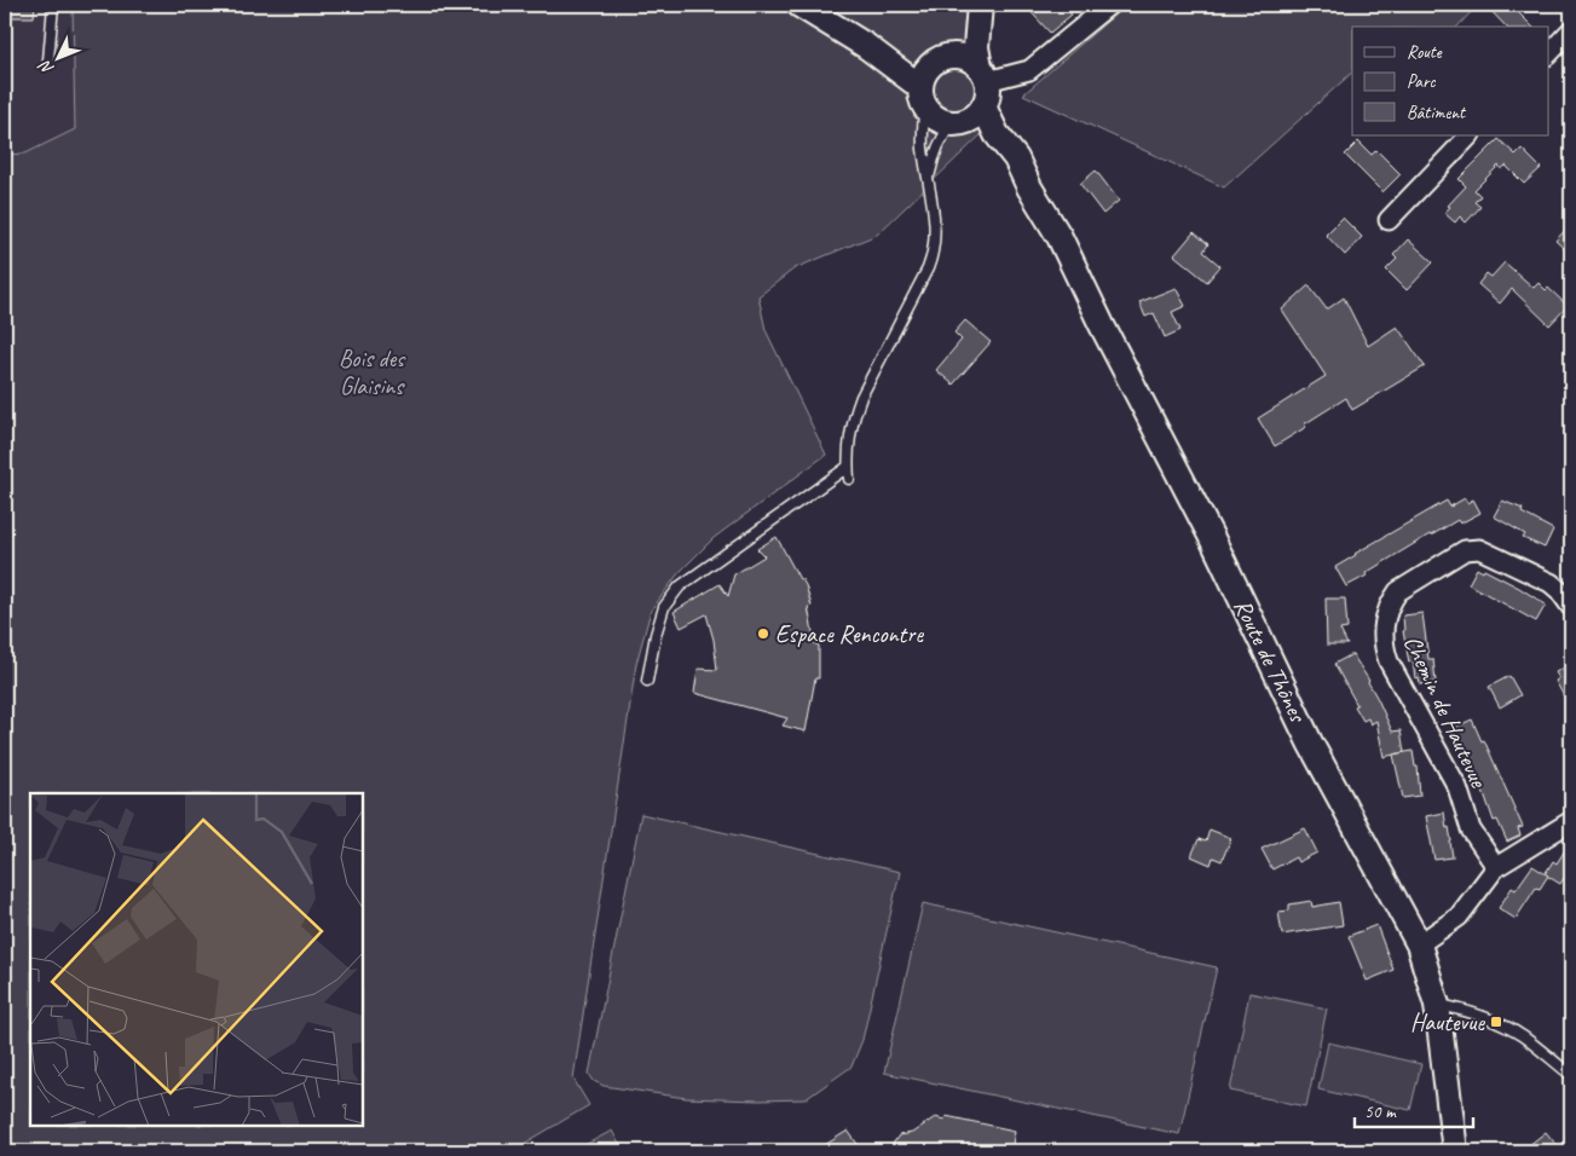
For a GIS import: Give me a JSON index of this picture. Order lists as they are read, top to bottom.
{
  "streets": {
    "main road": ["Route de Thônes"],
    "street": ["Chemin de Hautevue"]
  },
  "parks": ["Bois des Glaisins"],
  "places": {
    "other": ["Espace Rencontre"],
    "transit": ["Hautevue"]
  },
  "legend": ["Route", "Parc", "Bâtiment"],
  "scale_bar": "50 m",
  "north": "bottom left"
}
